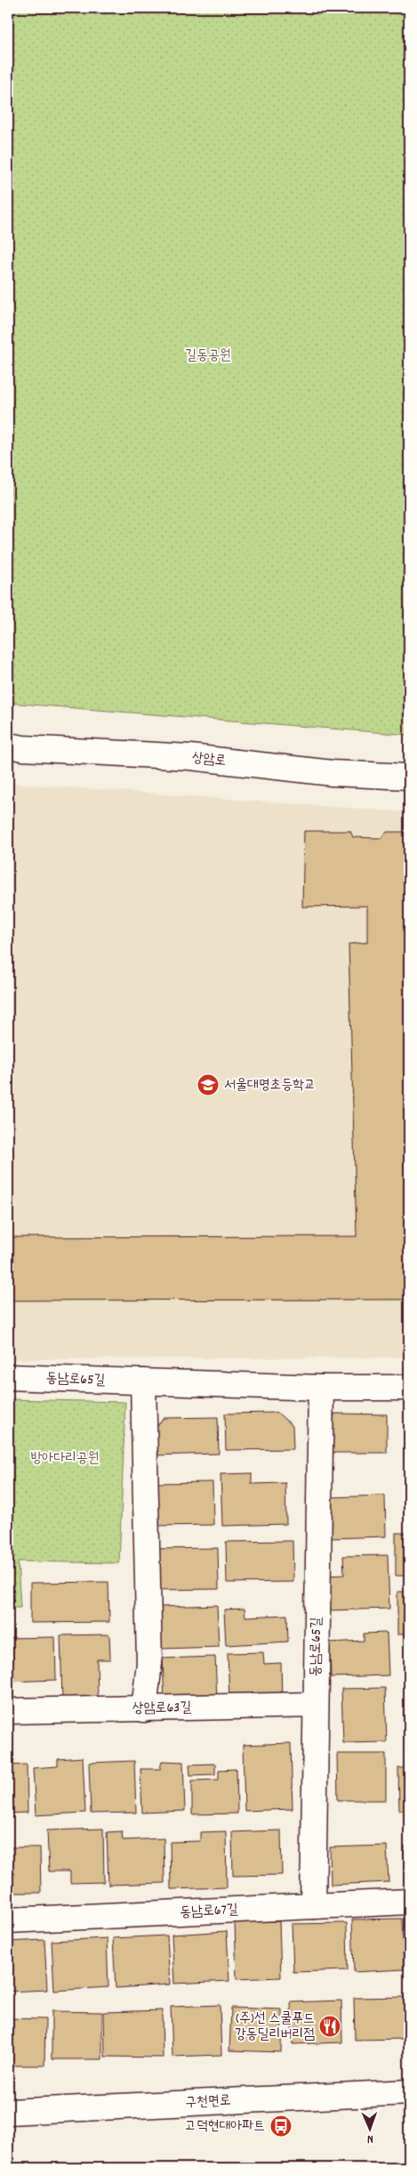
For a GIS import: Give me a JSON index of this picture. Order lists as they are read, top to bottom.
{
  "streets": {
    "street": [
      "상암로",
      "동남로65길",
      "상암로63길",
      "동남로67길",
      "구천면로"
    ]
  },
  "crossings": [
    ["동남로65길", "상암로63길"],
    ["동남로65길", "동남로67길"]
  ],
  "parks": ["길동공원", "방아다리공원"],
  "places": {
    "school or university": ["서울대명초등학교"],
    "restaurant": ["(주)선 스쿨푸드 강동딜리버리점"],
    "bus stop": ["고덕현대아파트"]
  },
  "north": "bottom"
}
